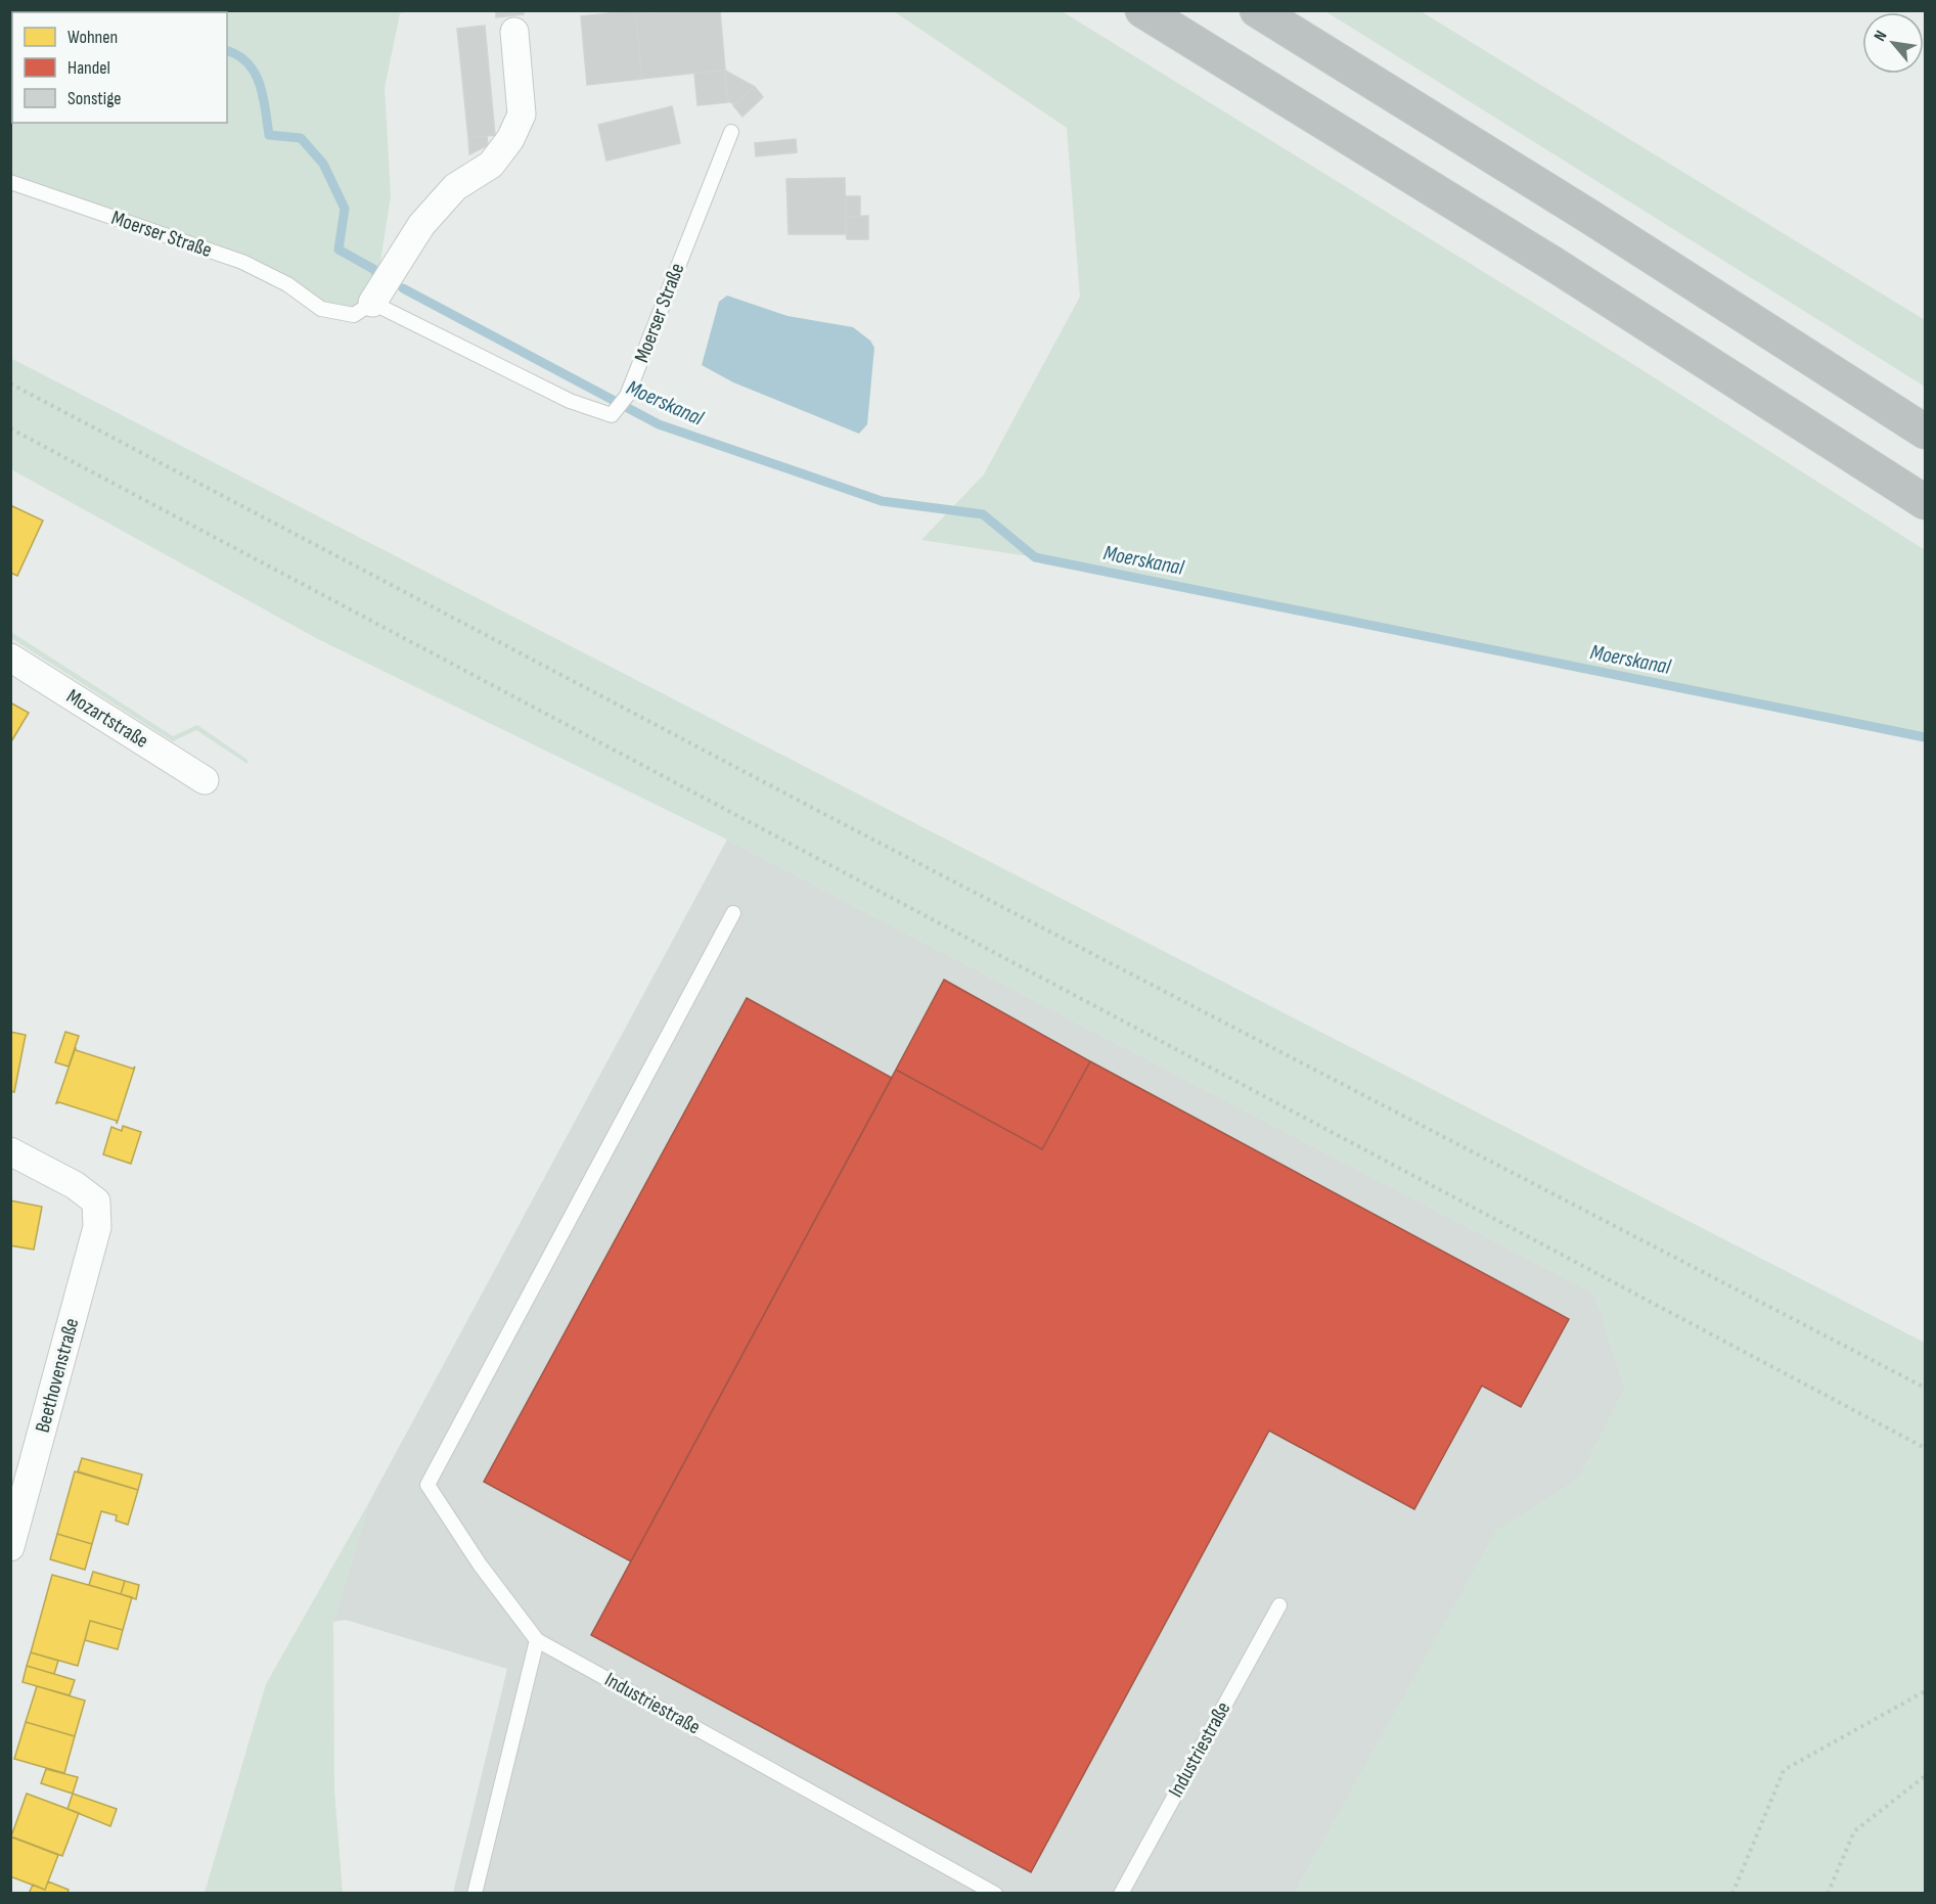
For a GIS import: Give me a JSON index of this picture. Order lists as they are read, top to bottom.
{
  "streets": {
    "street": ["Mozartstraße", "Beethovenstraße"],
    "lane": ["Moerser Straße", "Industriestraße"]
  },
  "water": ["Moerskanal"],
  "legend": ["Wohnen", "Handel", "Sonstige"],
  "north": "top left"
}
